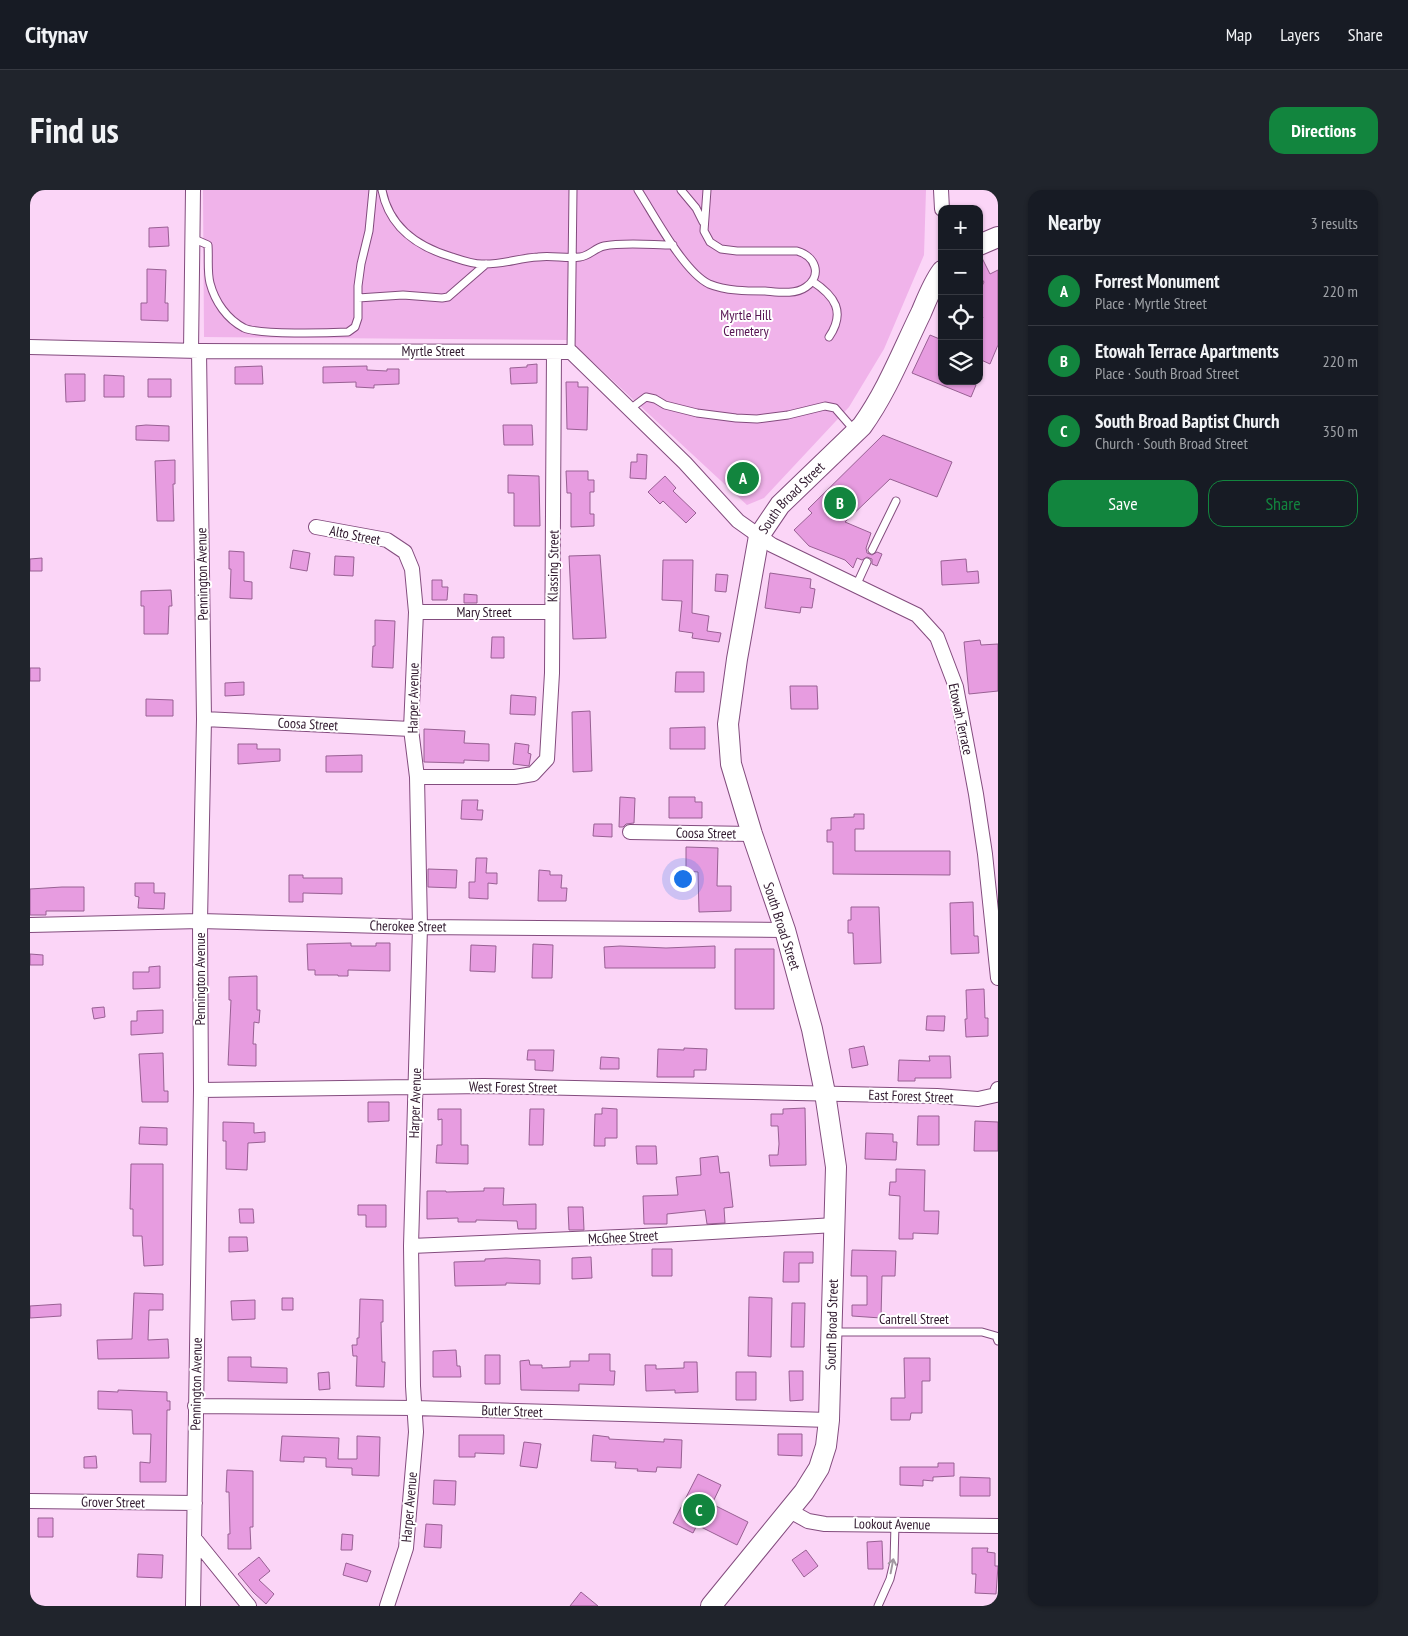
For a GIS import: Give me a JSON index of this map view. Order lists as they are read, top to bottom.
{
  "streets": {
    "main road": ["South Broad Street"],
    "street": [
      "Myrtle Street",
      "Alto Street",
      "Klassing Street",
      "Pennington Avenue",
      "Mary Street",
      "Harper Avenue",
      "Etowah Terrace",
      "Coosa Street",
      "Cherokee Street",
      "West Forest Street",
      "East Forest Street",
      "McGhee Street",
      "Butler Street",
      "Grover Street",
      "Lookout Avenue"
    ],
    "lane": ["Cantrell Street"]
  },
  "crossings": [
    ["Myrtle Street", "Klassing Street"],
    ["Myrtle Street", "Pennington Avenue"],
    ["South Broad Street", "Etowah Terrace"],
    ["South Broad Street", "Coosa Street"],
    ["South Broad Street", "Cherokee Street"],
    ["South Broad Street", "West Forest Street"],
    ["South Broad Street", "East Forest Street"],
    ["South Broad Street", "McGhee Street"],
    ["South Broad Street", "Cantrell Street"],
    ["South Broad Street", "Butler Street"],
    ["South Broad Street", "Lookout Avenue"],
    ["Alto Street", "Harper Avenue"],
    ["Klassing Street", "Mary Street"],
    ["Klassing Street", "Harper Avenue"],
    ["Pennington Avenue", "Coosa Street"],
    ["Pennington Avenue", "Cherokee Street"],
    ["Pennington Avenue", "West Forest Street"],
    ["Pennington Avenue", "Butler Street"],
    ["Pennington Avenue", "Grover Street"],
    ["Mary Street", "Harper Avenue"],
    ["Harper Avenue", "Coosa Street"],
    ["Harper Avenue", "Cherokee Street"],
    ["Harper Avenue", "West Forest Street"],
    ["Harper Avenue", "McGhee Street"],
    ["Harper Avenue", "Butler Street"],
    ["West Forest Street", "East Forest Street"]
  ],
  "parks": ["Myrtle Hill Cemetery"],
  "page": {
    "header": "Citynav",
    "nav": ["Map", "Layers", "Share"],
    "title": "Find us",
    "buttons": [
      "Directions",
      ["Save", "Share"]
    ],
    "heading": ["Nearby", "3 results"],
    "map_buttons": ["+", "−"],
    "list": [
      {
        "mark": "A",
        "name": "Forrest Monument",
        "note": "Place · Myrtle Street",
        "value": "220 m"
      },
      {
        "mark": "B",
        "name": "Etowah Terrace Apartments",
        "note": "Place · South Broad Street",
        "value": "220 m"
      },
      {
        "mark": "C",
        "name": "South Broad Baptist Church",
        "note": "Church · South Broad Street",
        "value": "350 m"
      }
    ],
    "pins": ["A", "B", "C"]
  }
}
